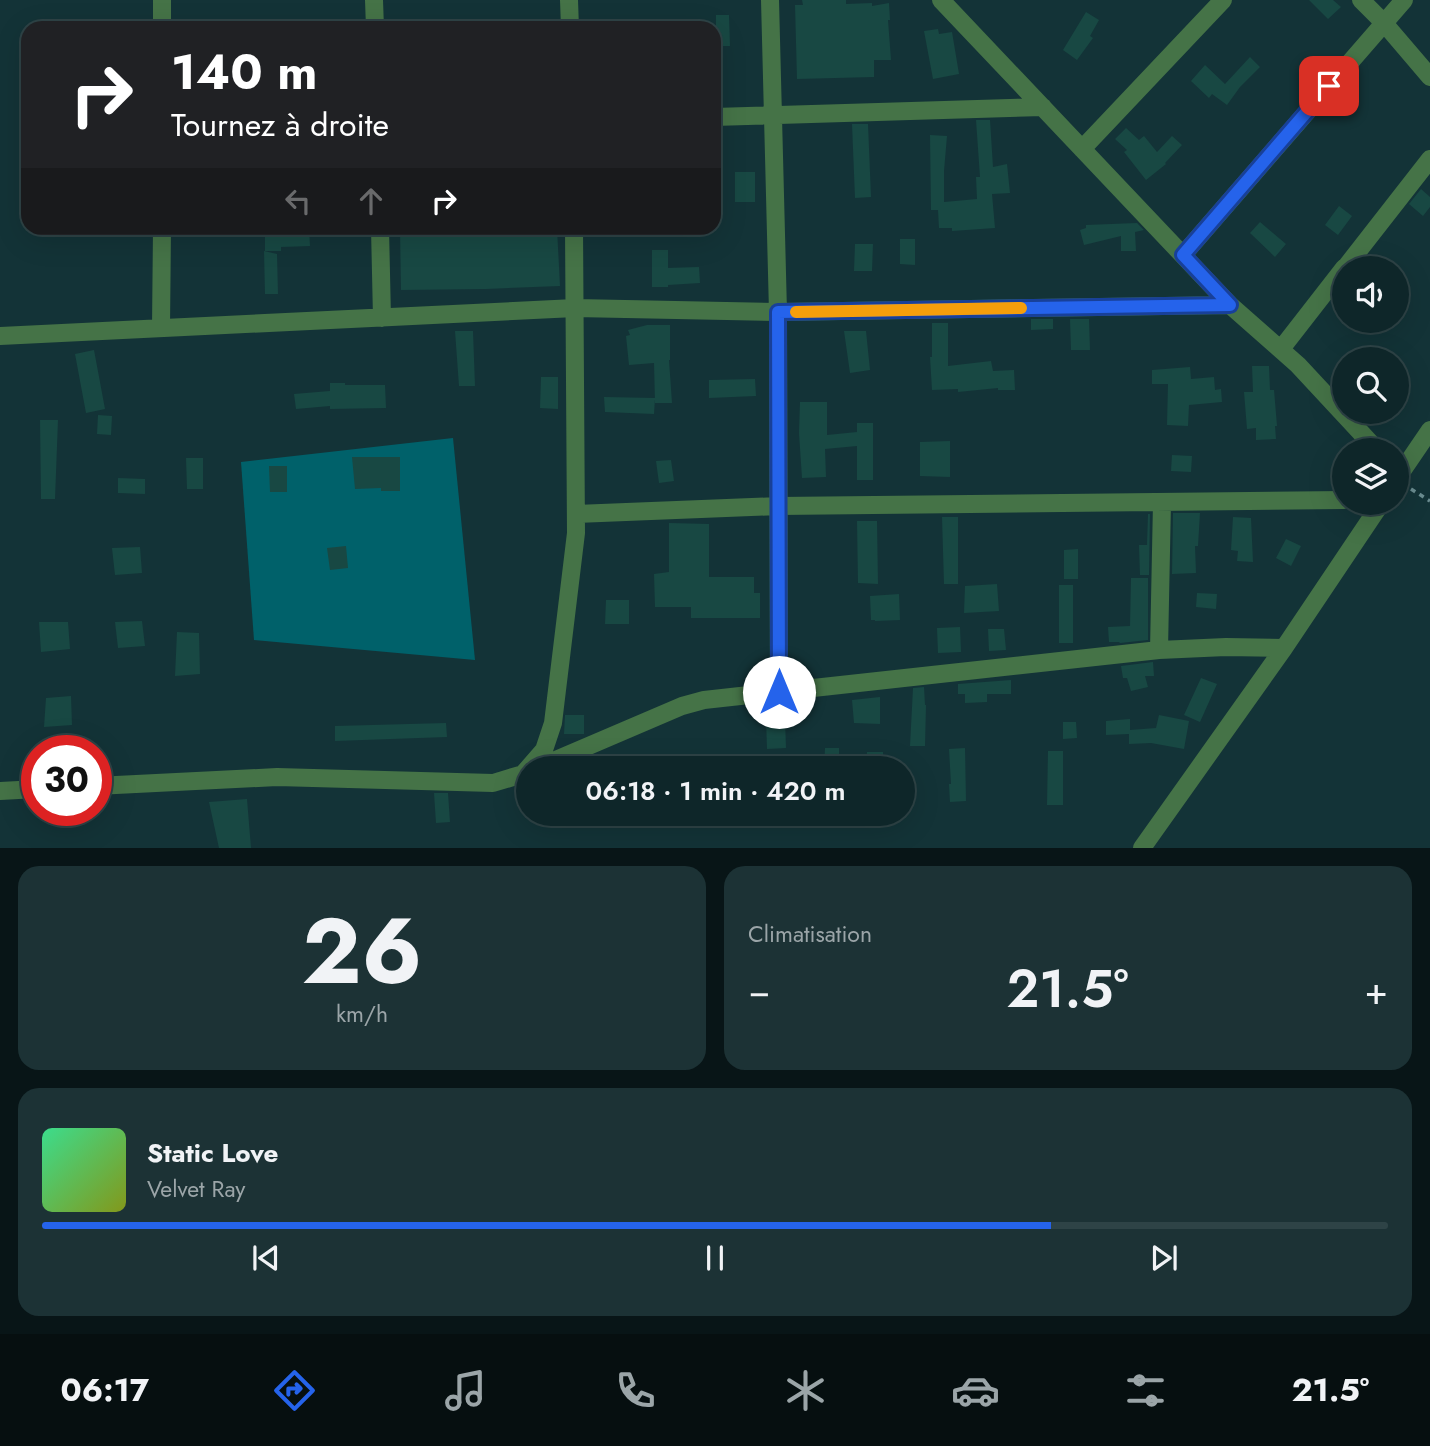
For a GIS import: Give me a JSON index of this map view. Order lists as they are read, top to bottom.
{
  "page": {
    "turn": ["140 m", "Tournez à droite"],
    "limit": "30",
    "trip": "06:18 · 1 min · 420 m",
    "tile": [
      ["26", "km/h"],
      "Climatisation"
    ],
    "heat": ["−", "21.5°", "+"],
    "song": ["Static Love", "Velvet Ray"],
    "tabs": ["06:17", "21.5°"]
  }
}
